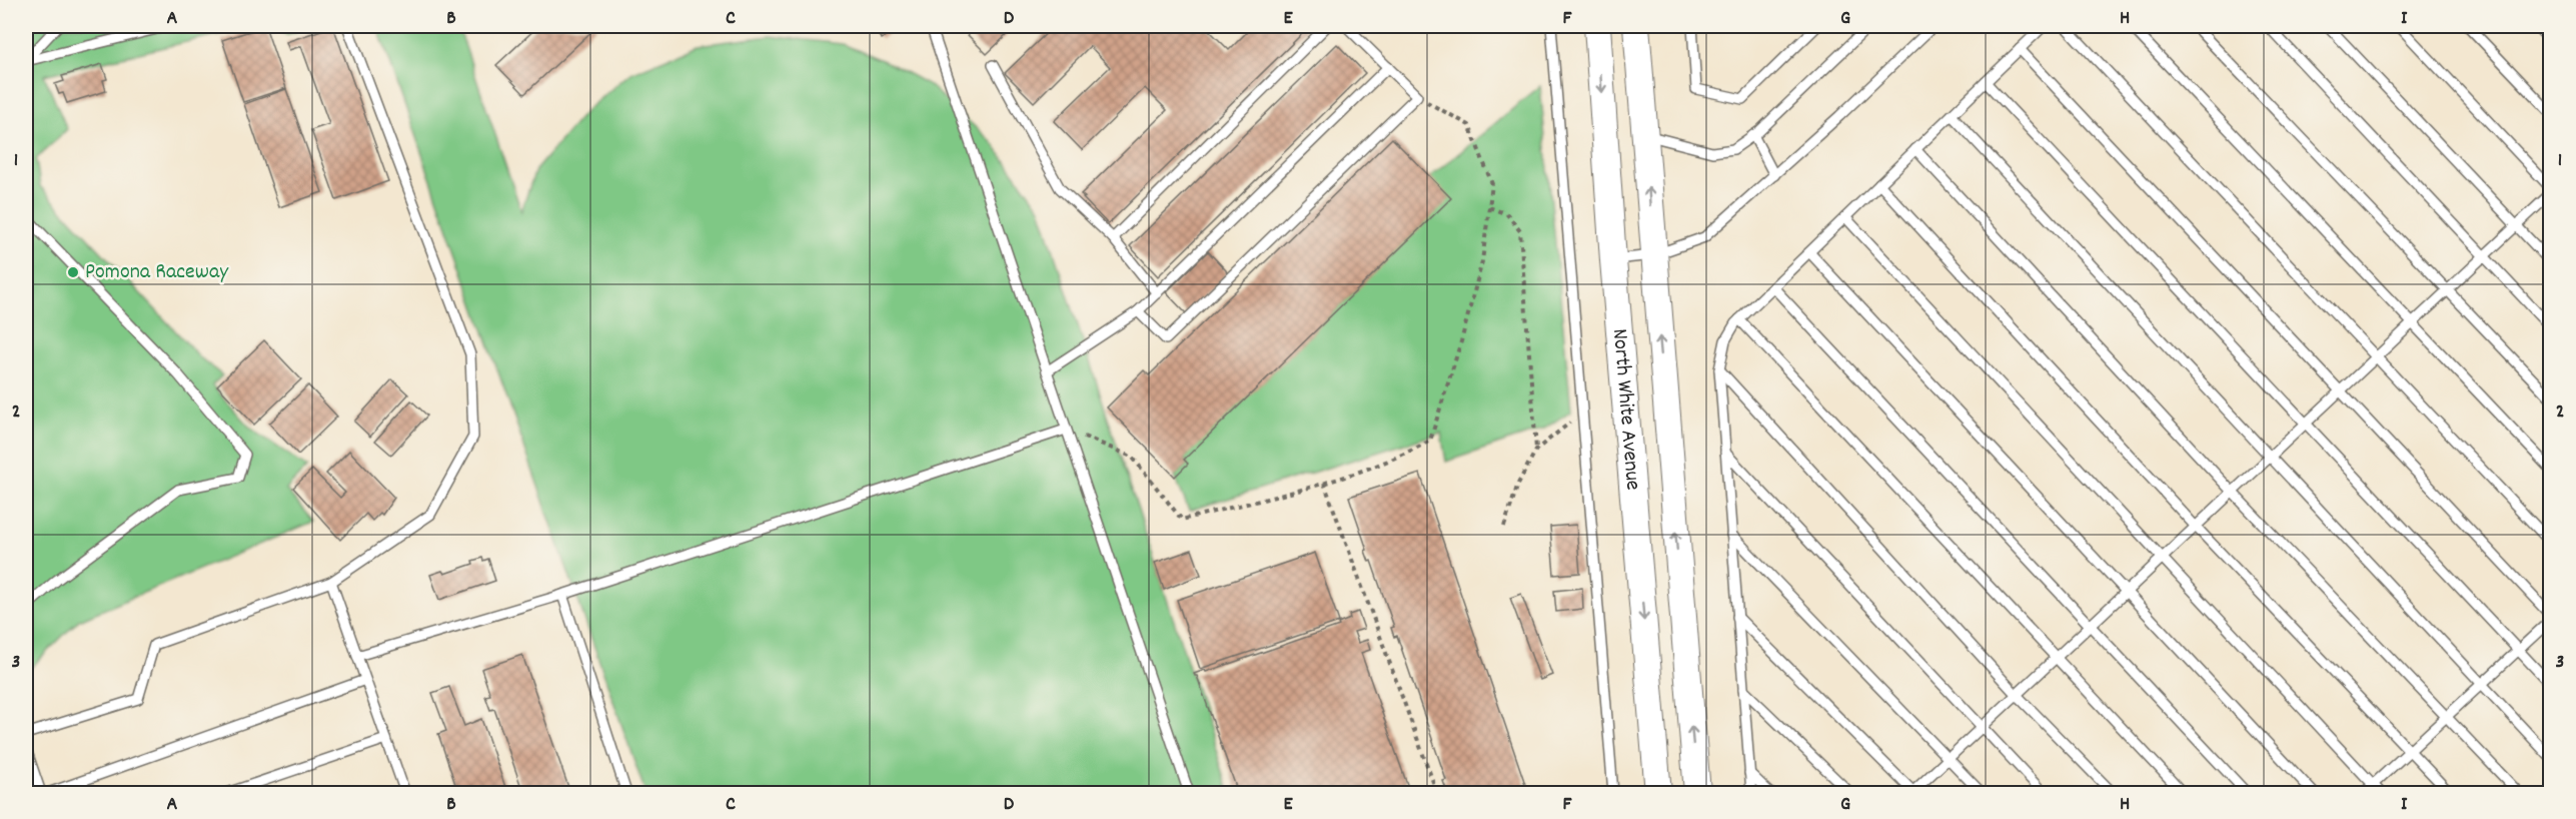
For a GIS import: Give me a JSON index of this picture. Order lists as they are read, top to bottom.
{
  "streets": {
    "main road": ["North White Avenue"]
  },
  "places": ["Pomona Raceway"],
  "grid": {
    "columns": [
      "A",
      "B",
      "C",
      "D",
      "E",
      "F",
      "G",
      "H",
      "I"
    ],
    "rows": ["1", "2", "3"]
  }
}
